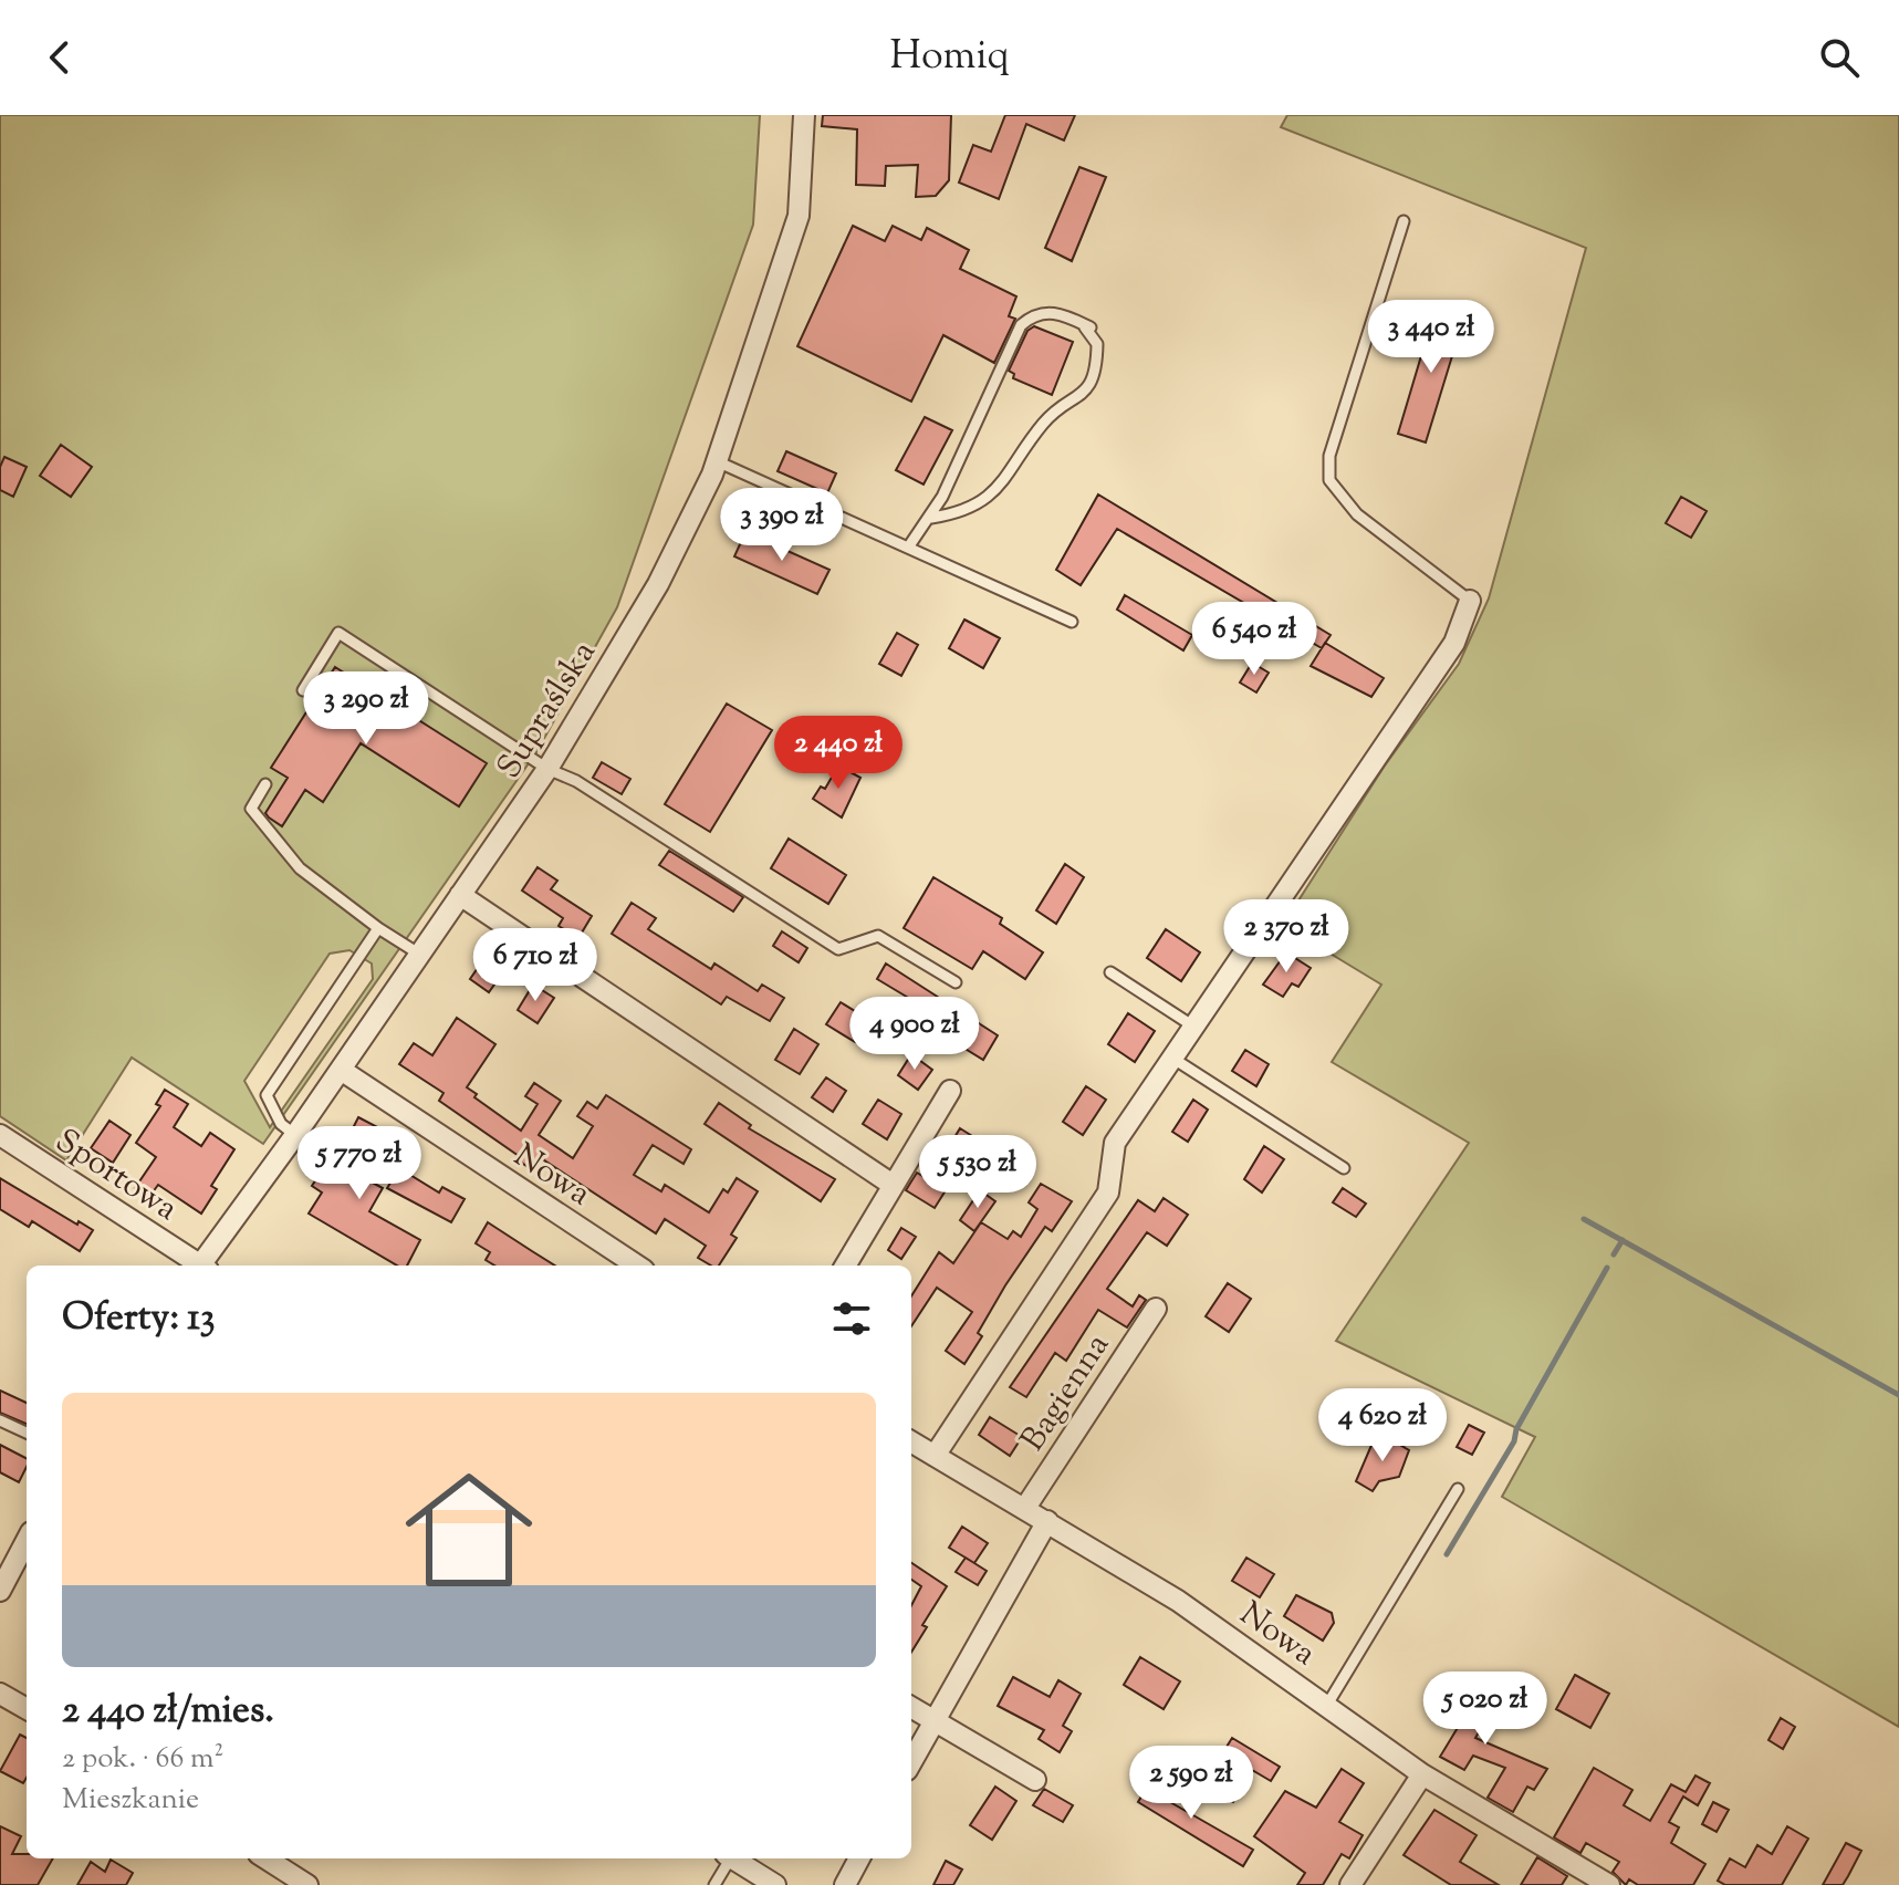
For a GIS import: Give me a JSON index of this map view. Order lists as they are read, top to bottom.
{
  "streets": {
    "street": [
      "Supraślska",
      "Sportowa",
      "Nowa",
      "Bagienna"
    ]
  },
  "crossings": [
    ["Supraślska", "Nowa"],
    ["Nowa", "Bagienna"]
  ],
  "page": {
    "header": "Homiq",
    "price": [
      "3 440 zł",
      "3 390 zł",
      "6 540 zł",
      "3 290 zł",
      "2 440 zł",
      "2 370 zł",
      "6 710 zł",
      "4 900 zł",
      "5 770 zł",
      "5 530 zł",
      "4 620 zł",
      "5 020 zł",
      "2 590 zł"
    ],
    "heading": "Oferty: 13",
    "list": [
      {
        "name": "2 440 zł/mies.",
        "note": "2 pok. · 66 m² · Mieszkanie"
      }
    ]
  }
}
